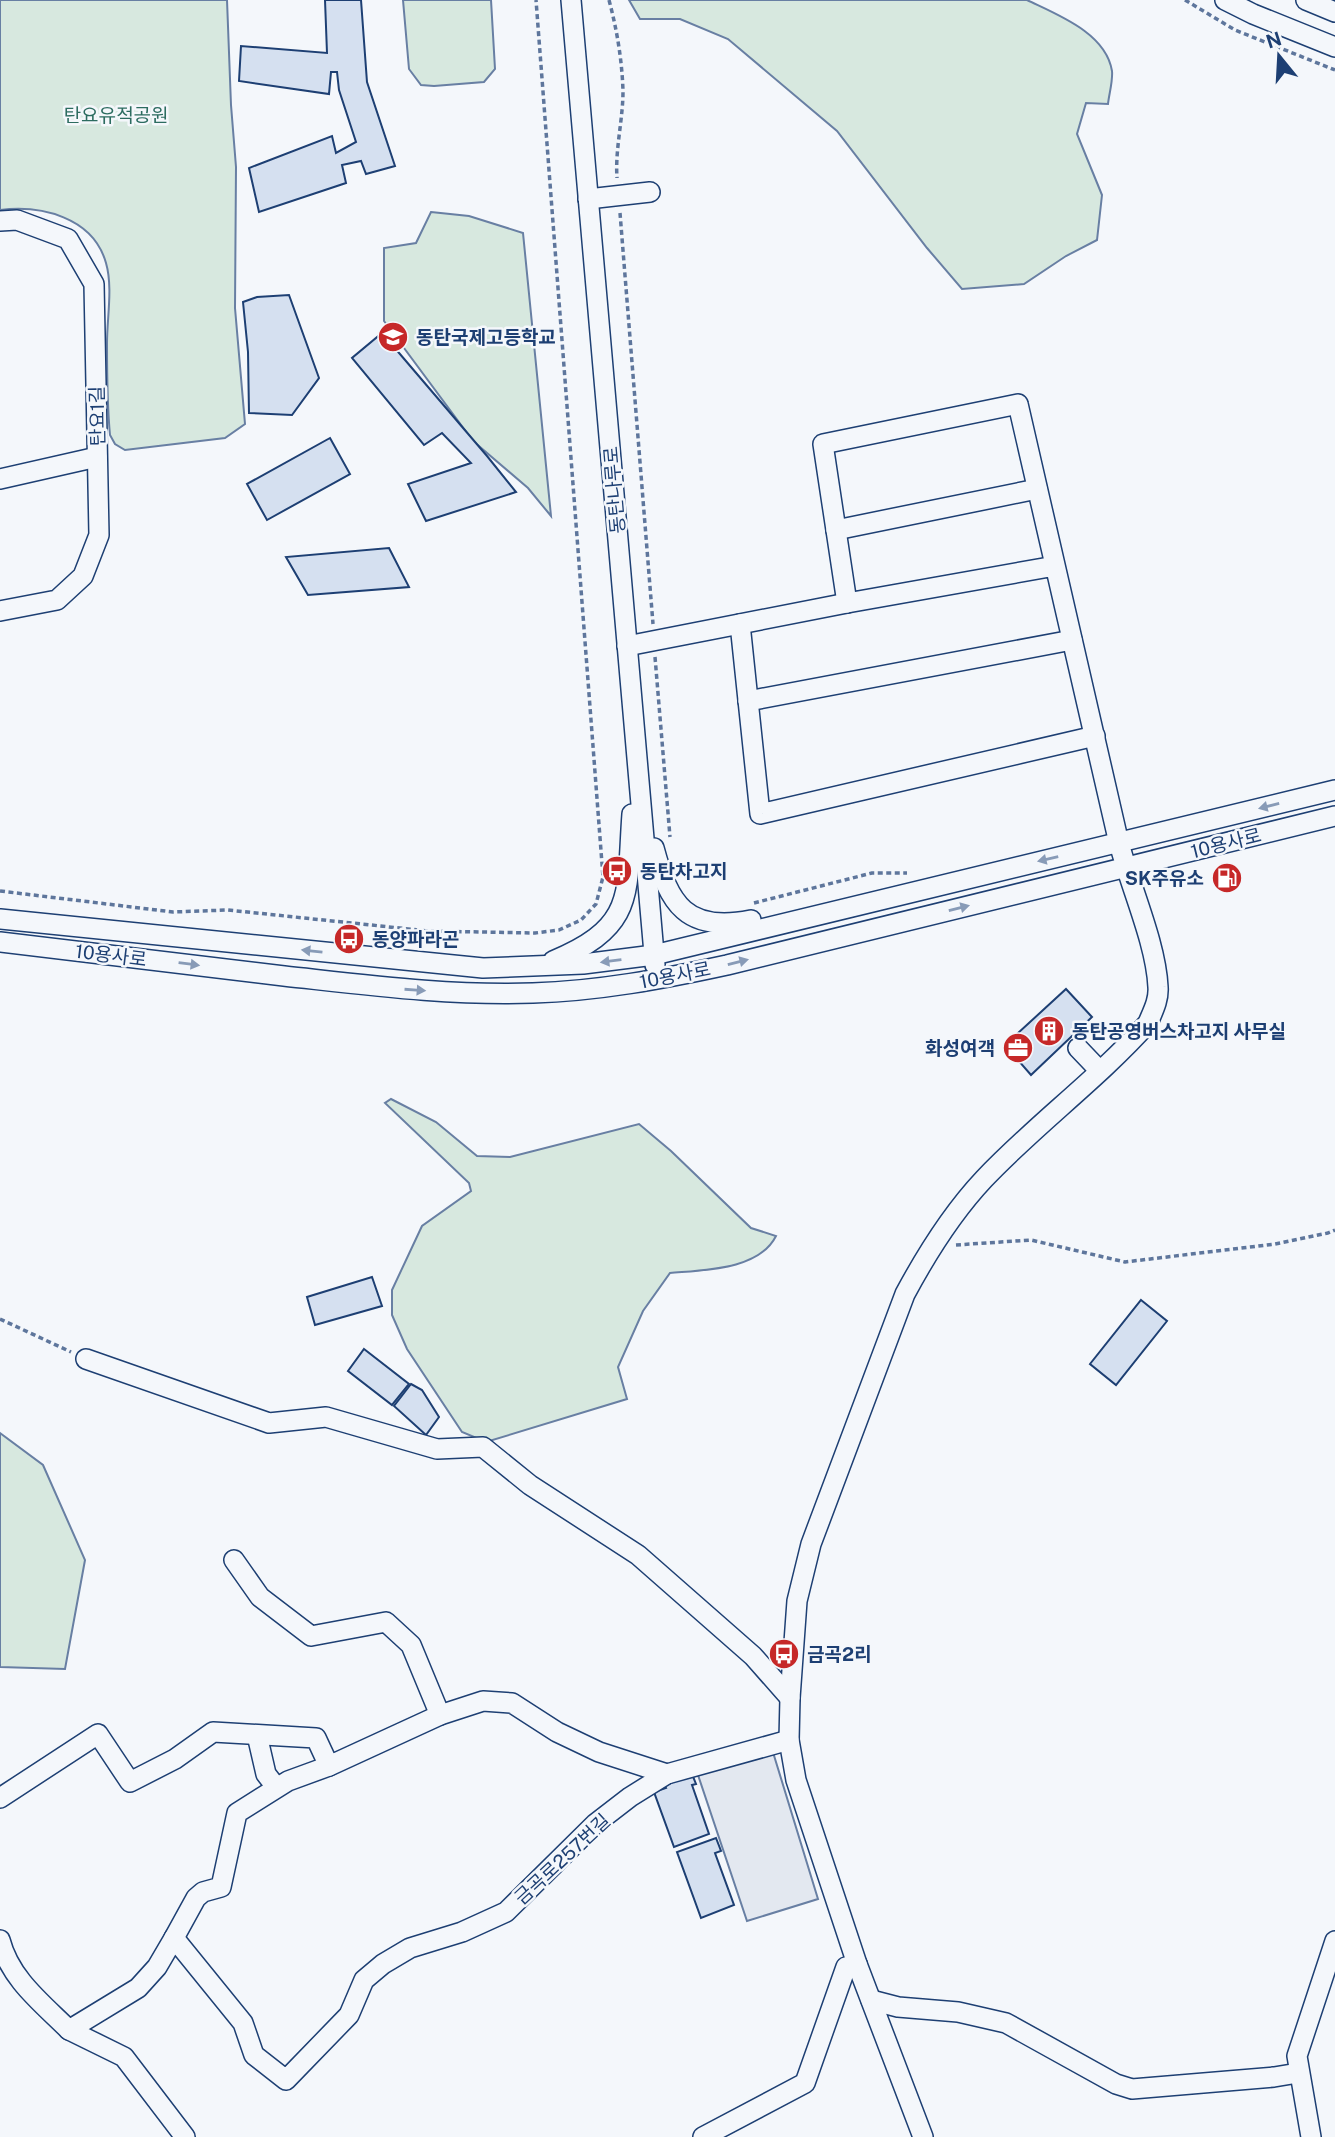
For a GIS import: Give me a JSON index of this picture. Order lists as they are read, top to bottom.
{
  "streets": {
    "street": [
      "탄요1길",
      "동탄나루로",
      "10용사로",
      "금곡로257번길"
    ]
  },
  "crossings": [
    ["동탄나루로", "10용사로"]
  ],
  "parks": ["탄요유적공원"],
  "places": {
    "school or university": ["동탄국제고등학교"],
    "bus stop": ["동탄차고지", "동양파라곤", "금곡2리"],
    "fuel station": ["SK주유소"],
    "building": ["동탄공영버스차고지 사무실"],
    "office": ["화성여객"]
  },
  "north": "top"
}
